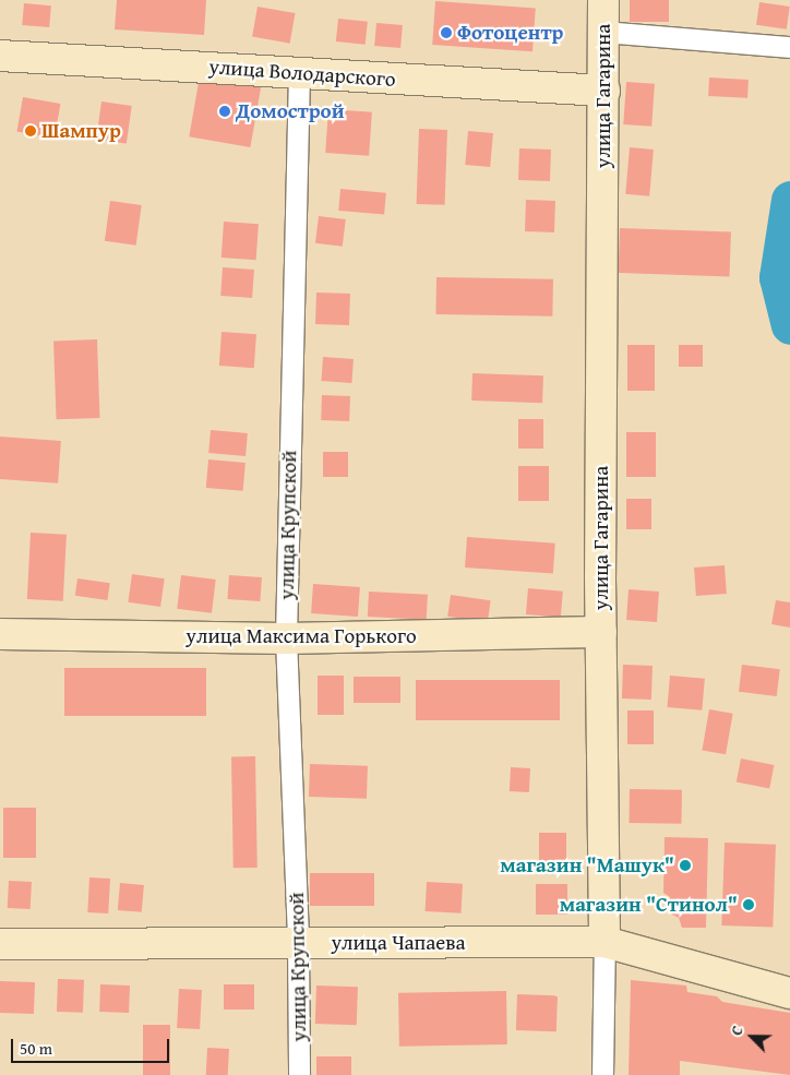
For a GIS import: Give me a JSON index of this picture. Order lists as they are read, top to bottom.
{
  "streets": {
    "main road": [
      "улица Володарского",
      "улица Гагарина",
      "улица Максима Горького",
      "улица Чапаева"
    ],
    "street": ["улица Крупской"]
  },
  "crossings": [
    ["улица Володарского", "улица Гагарина"],
    ["улица Володарского", "улица Крупской"],
    ["улица Гагарина", "улица Максима Горького"],
    ["улица Гагарина", "улица Чапаева"],
    ["улица Крупской", "улица Максима Горького"],
    ["улица Крупской", "улица Чапаева"]
  ],
  "places": [
    "Фотоцентр",
    "Домострой",
    "Шампур",
    "магазин \"Машук\"",
    "магазин \"Стинол\""
  ],
  "scale_bar": "50 m",
  "north": "top left"
}
